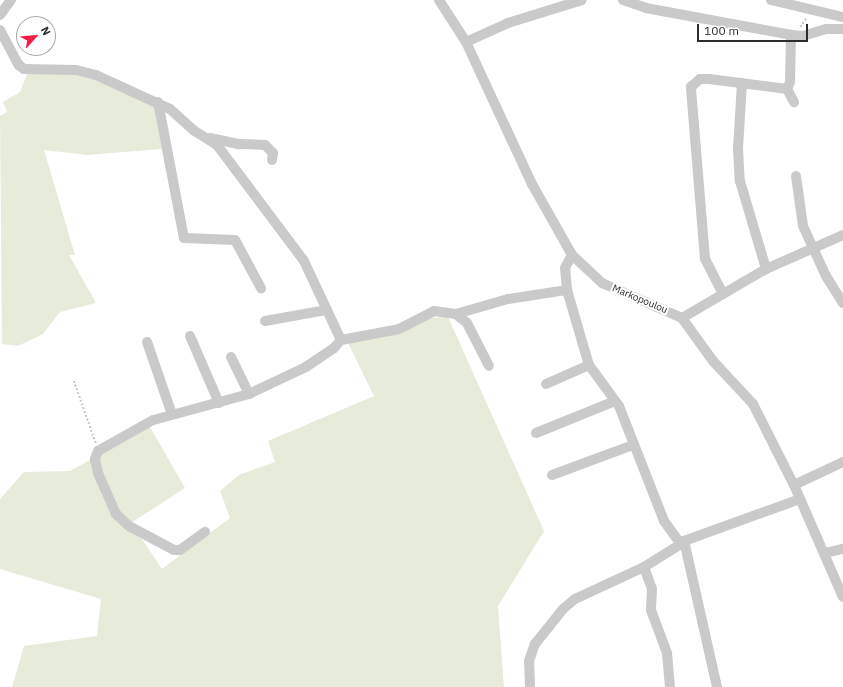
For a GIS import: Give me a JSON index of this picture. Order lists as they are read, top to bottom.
{
  "streets": {
    "street": ["Markopoulou"]
  },
  "scale_bar": "100 m",
  "north": "top right"
}
